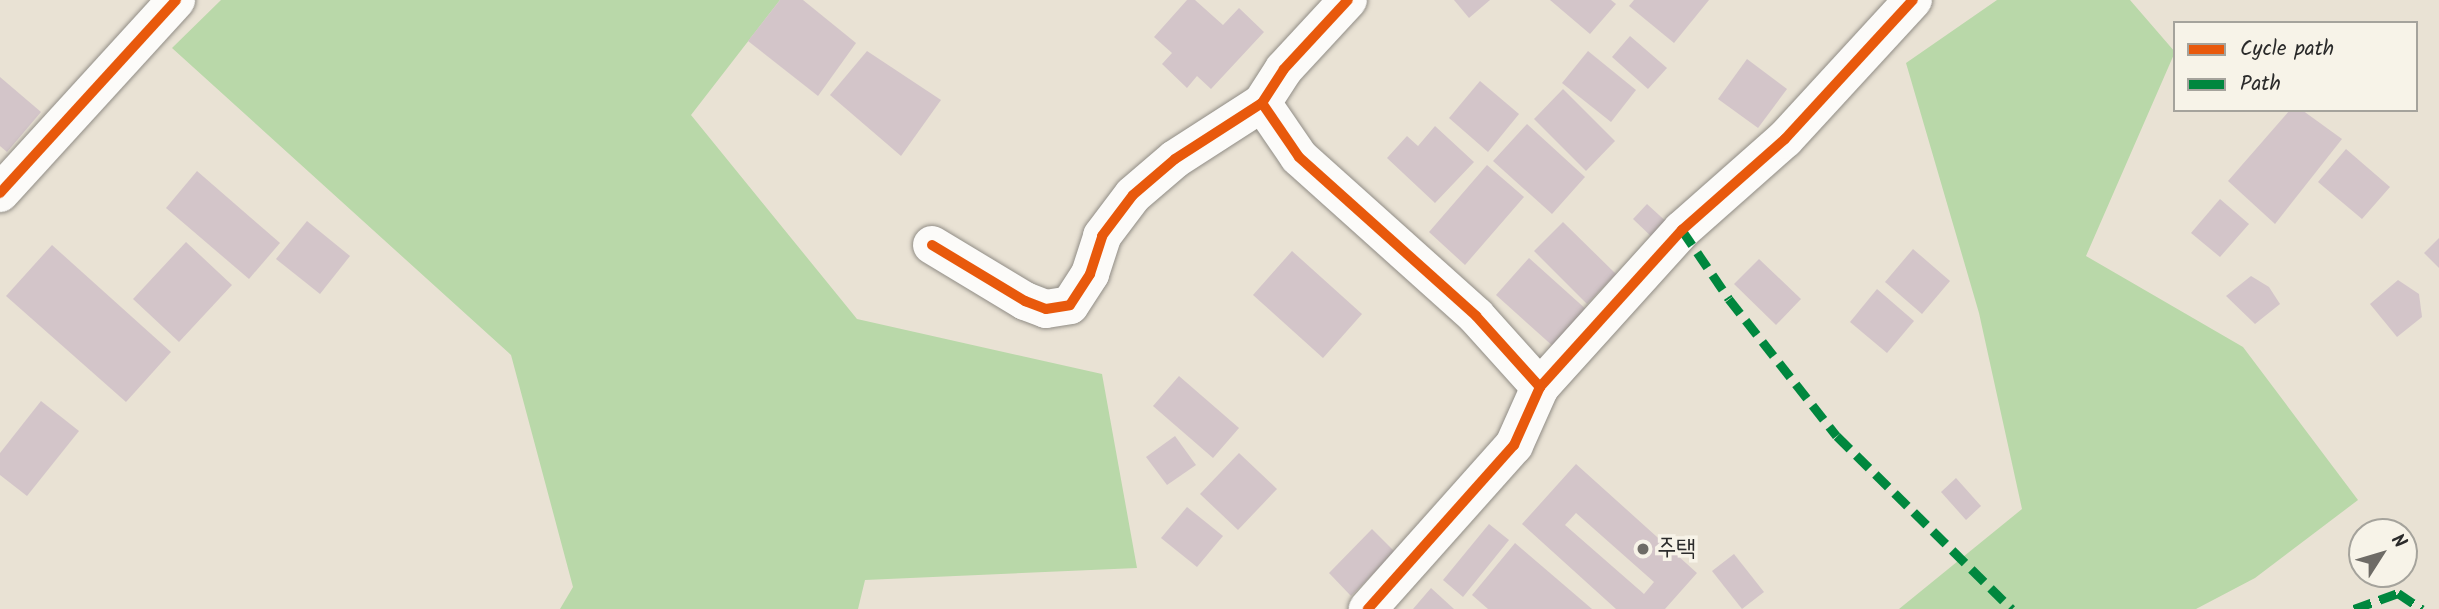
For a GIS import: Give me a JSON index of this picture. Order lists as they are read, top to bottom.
{
  "places": ["주택"],
  "legend": ["Cycle path", "Path"],
  "north": "top right"
}
